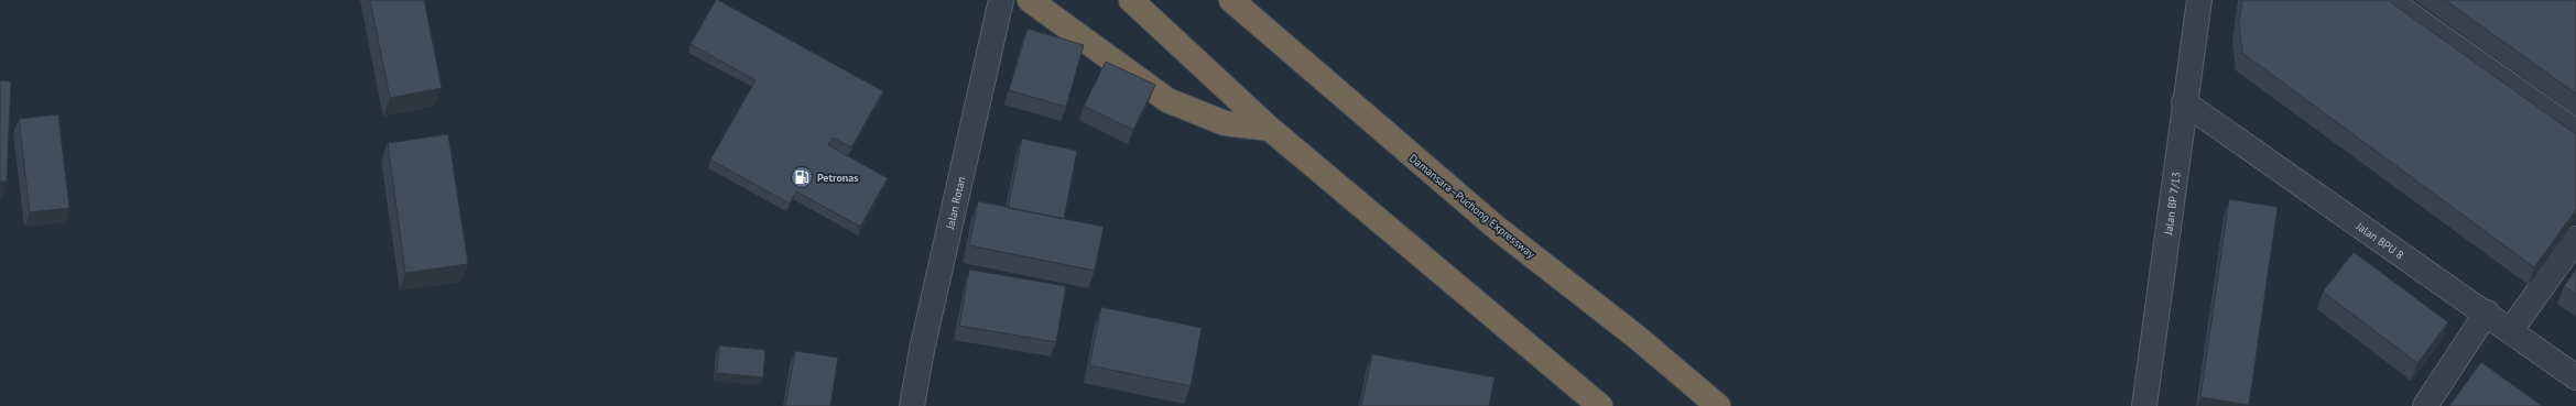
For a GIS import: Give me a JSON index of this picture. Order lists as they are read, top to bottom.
{
  "streets": {
    "highway": ["Damansara–Puchong Expressway"],
    "street": ["Jalan Rotan", "Jalan BP 7/13", "Jalan BPU 8"]
  },
  "crossings": [
    ["Jalan BP 7/13", "Jalan BPU 8"]
  ],
  "places": {
    "fuel station": ["Petronas"]
  }
}
